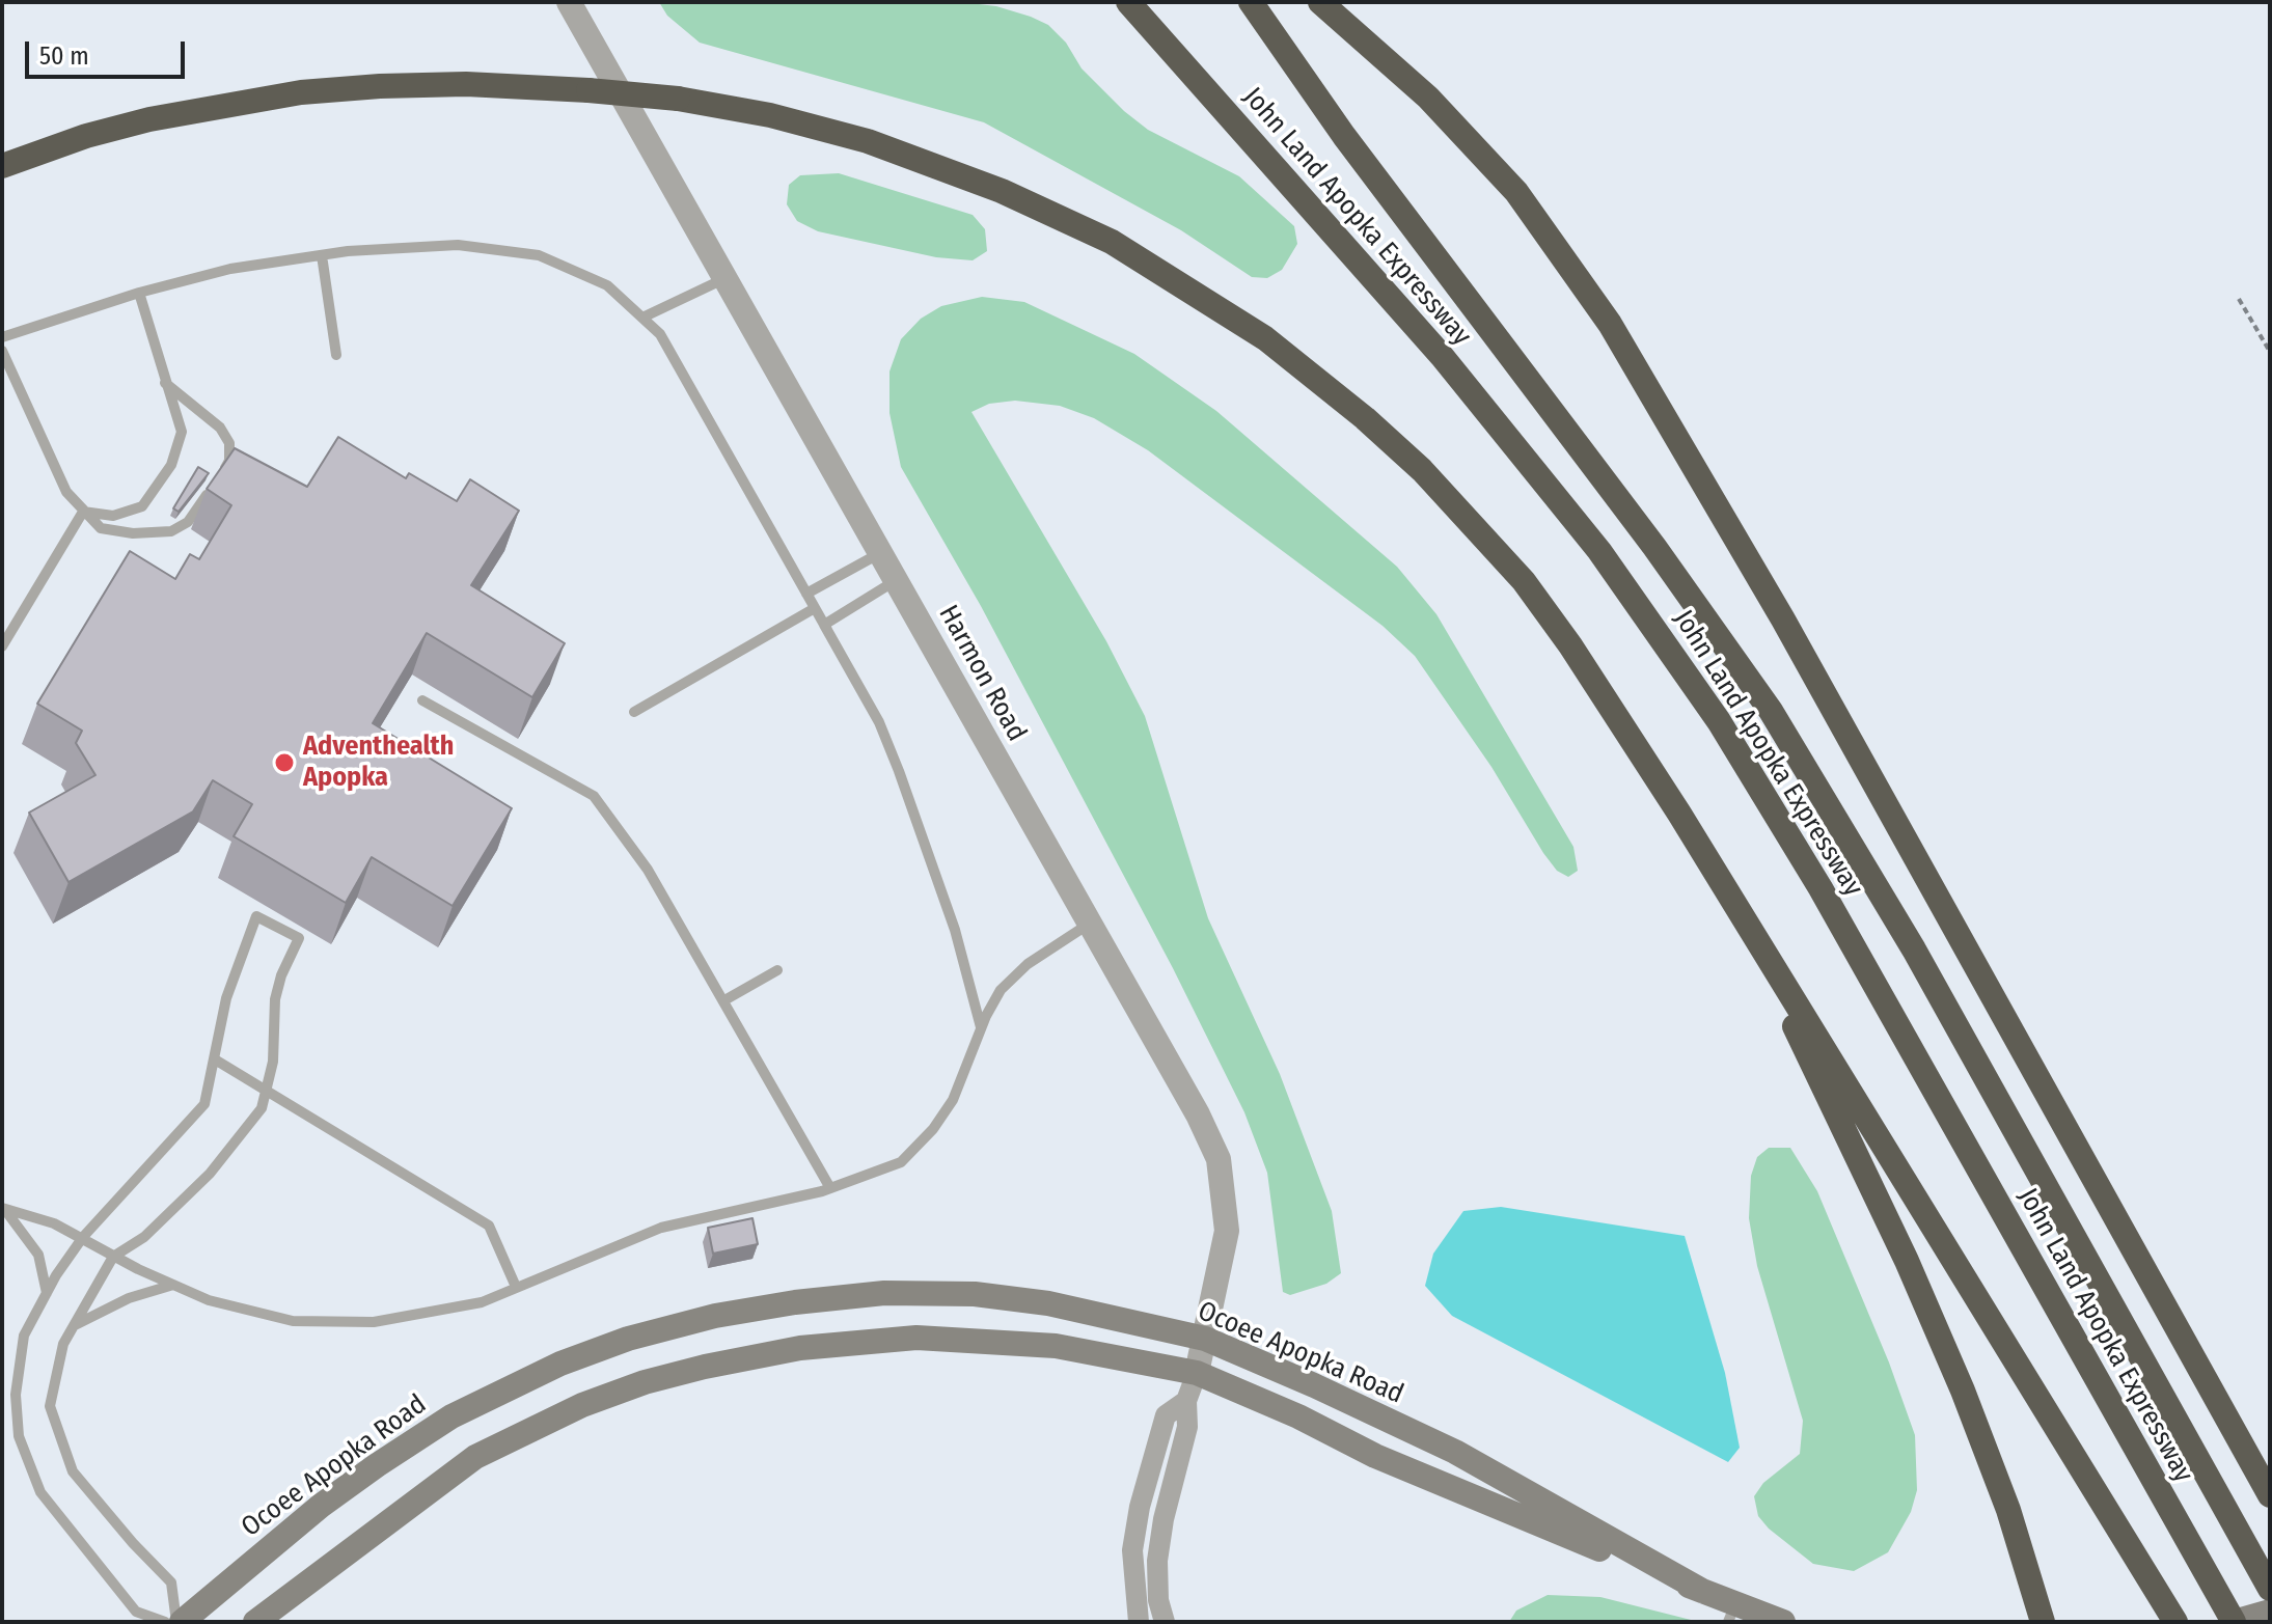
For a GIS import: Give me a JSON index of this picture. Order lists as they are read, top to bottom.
{
  "streets": {
    "highway": ["John Land Apopka Expressway"],
    "main road": ["Ocoee Apopka Road"],
    "street": ["Harmon Road"]
  },
  "crossings": [
    ["Harmon Road", "Ocoee Apopka Road"]
  ],
  "places": ["Adventhealth Apopka"],
  "scale_bar": "50 m"
}
